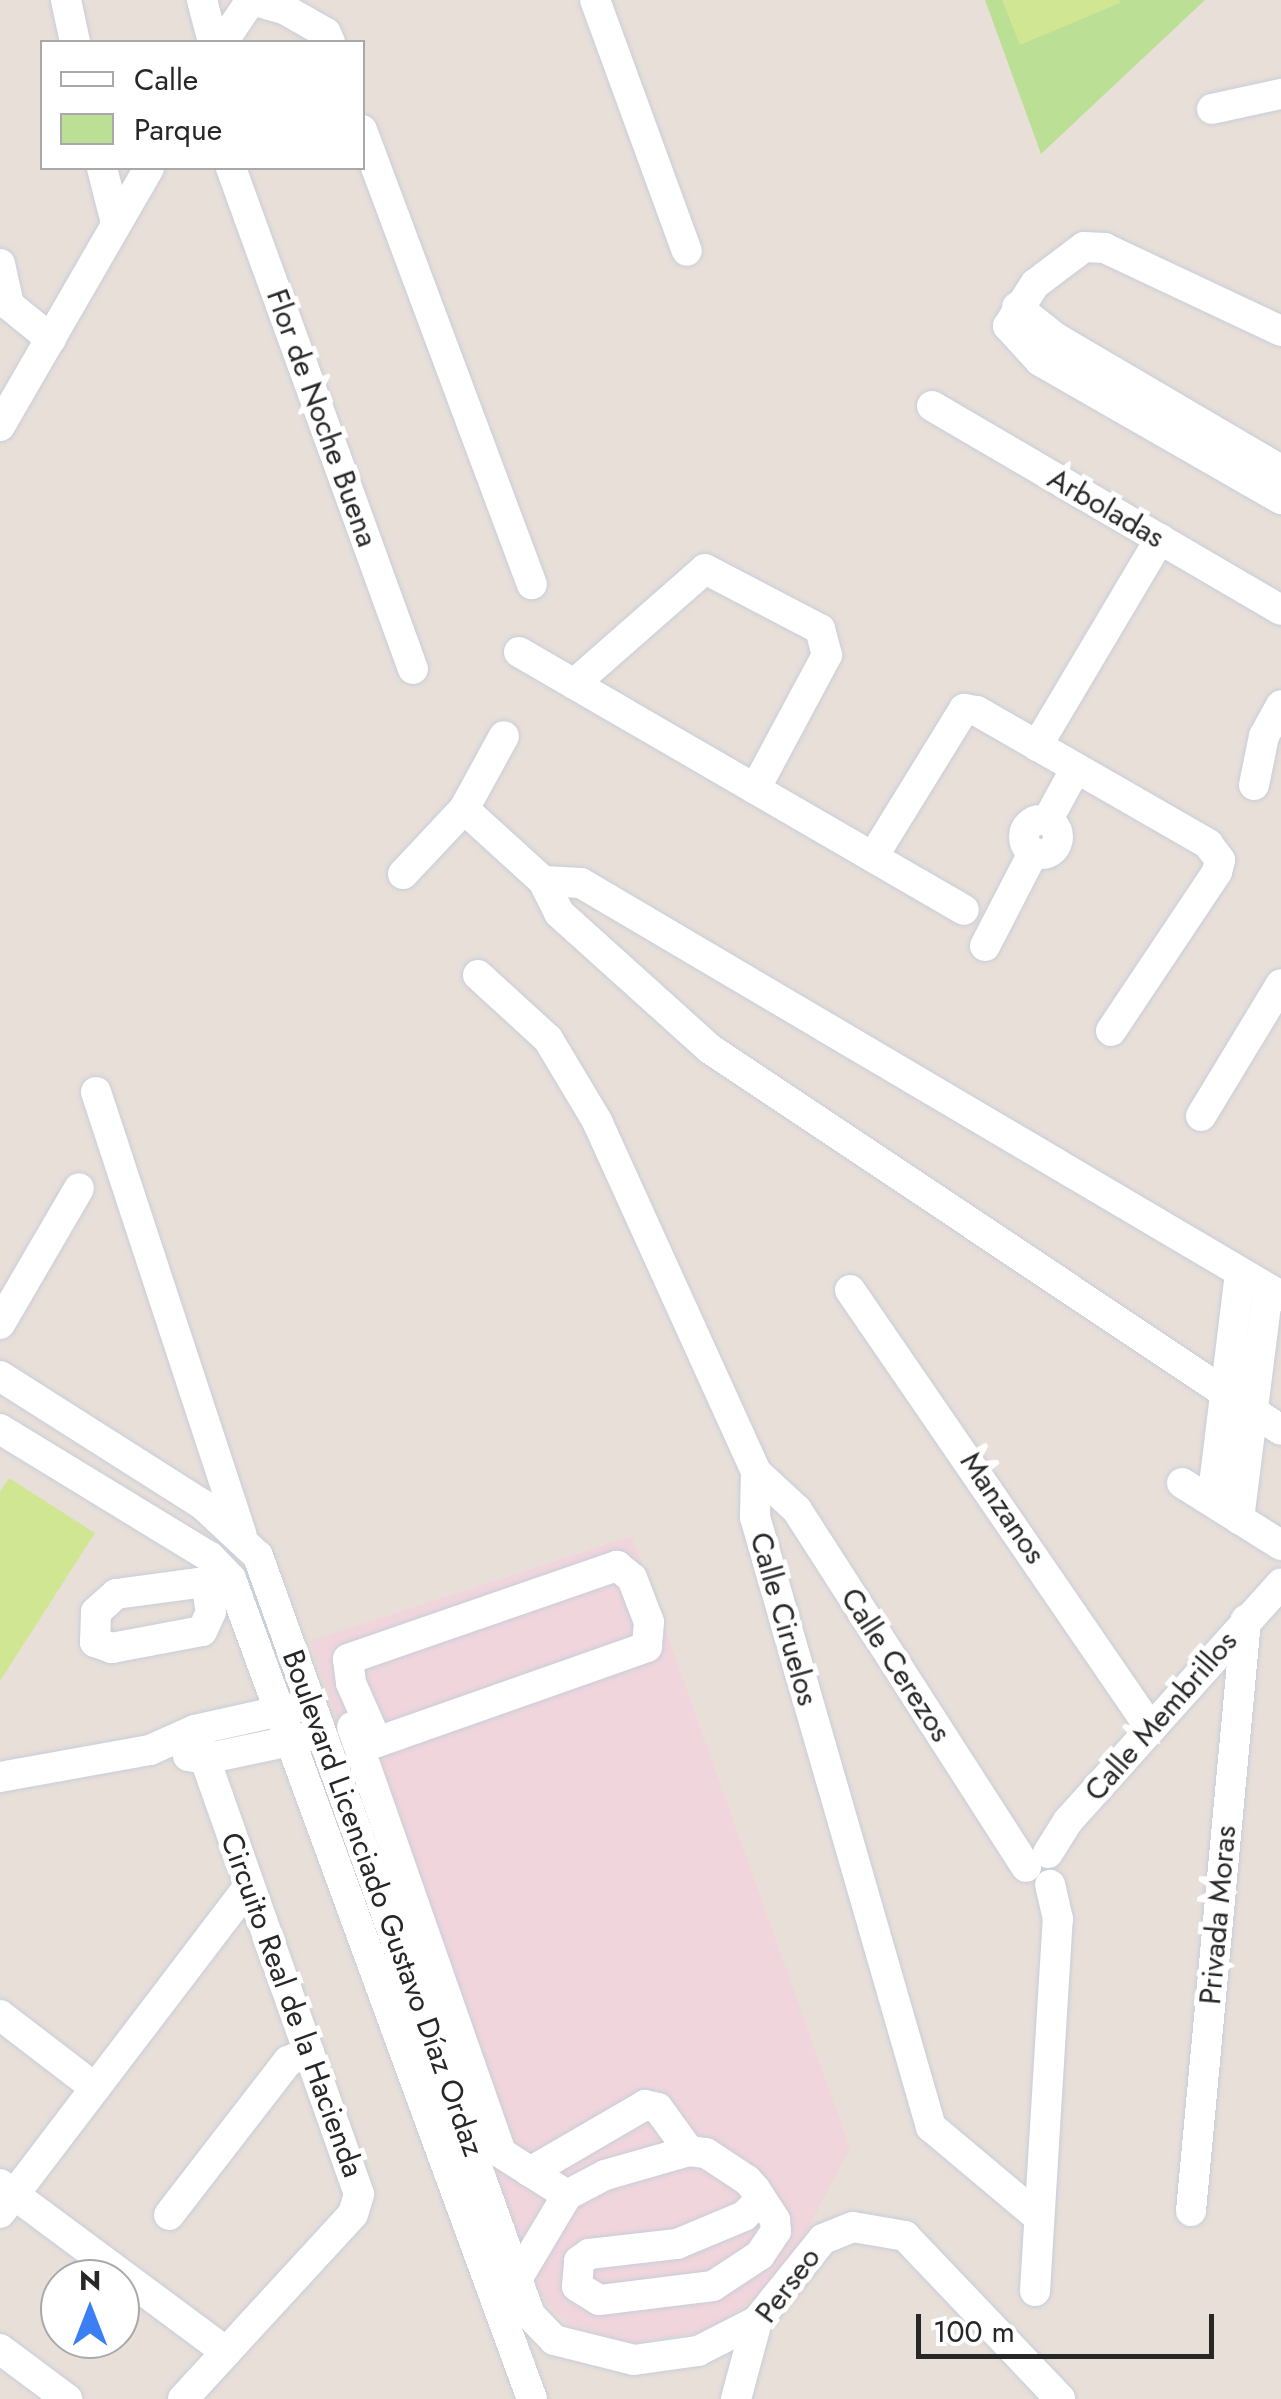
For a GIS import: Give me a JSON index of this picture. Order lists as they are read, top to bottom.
{
  "streets": {
    "street": [
      "Flor de Noche Buena",
      "Arboladas",
      "Manzanos",
      "Calle Ciruelos",
      "Calle Cerezos",
      "Calle Membrillos",
      "Boulevard Licenciado Gustavo Díaz Ordaz",
      "Privada Moras",
      "Circuito Real de la Hacienda",
      "Perseo"
    ]
  },
  "crossings": [
    ["Manzanos", "Calle Membrillos"],
    ["Calle Ciruelos", "Calle Cerezos"],
    ["Calle Cerezos", "Calle Membrillos"],
    ["Calle Membrillos", "Privada Moras"],
    ["Boulevard Licenciado Gustavo Díaz Ordaz", "Perseo"]
  ],
  "legend": ["Calle", "Parque"],
  "scale_bar": "100 m",
  "north": "top"
}
